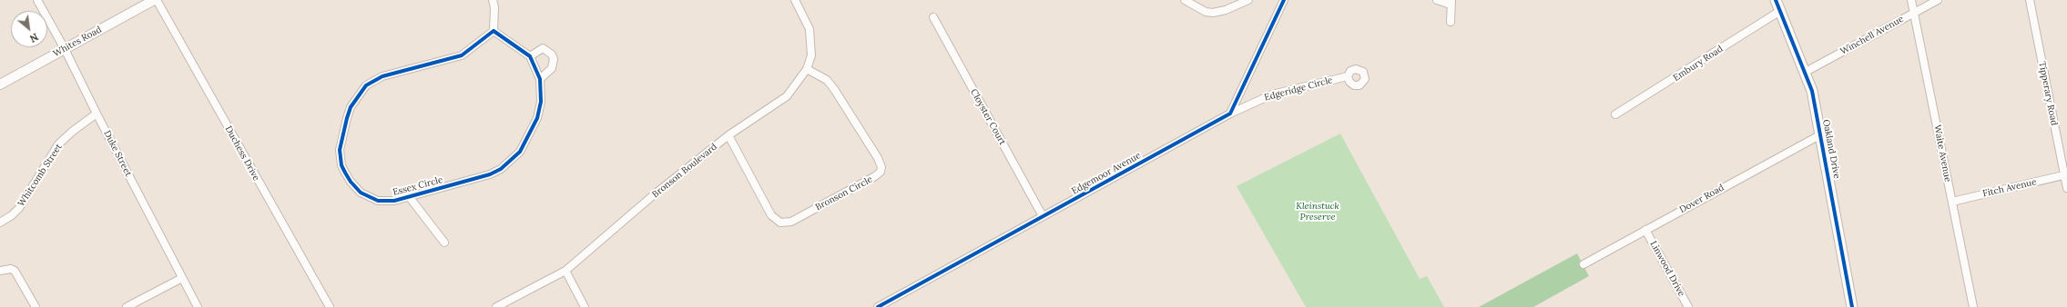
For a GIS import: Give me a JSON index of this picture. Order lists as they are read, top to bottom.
{
  "streets": {
    "main road": ["Oakland Drive"],
    "street": [
      "Winchell Avenue",
      "Whites Road",
      "Embury Road",
      "Edgeridge Circle",
      "Tipperary Road",
      "Cloyster Court",
      "Duke Street",
      "Duchess Drive",
      "Waite Avenue",
      "Bronson Boulevard",
      "Edgemoor Avenue",
      "Whitcomb Street",
      "Essex Circle",
      "Fitch Avenue",
      "Bronson Circle",
      "Dover Road",
      "Linwood Drive"
    ]
  },
  "crossings": [
    ["Winchell Avenue", "Oakland Drive"],
    ["Winchell Avenue", "Waite Avenue"],
    ["Whites Road", "Duke Street"],
    ["Whites Road", "Duchess Drive"],
    ["Embury Road", "Oakland Drive"],
    ["Edgeridge Circle", "Edgemoor Avenue"],
    ["Tipperary Road", "Fitch Avenue"],
    ["Cloyster Court", "Edgemoor Avenue"],
    ["Oakland Drive", "Dover Road"],
    ["Duke Street", "Whitcomb Street"],
    ["Waite Avenue", "Fitch Avenue"],
    ["Bronson Boulevard", "Bronson Circle"],
    ["Dover Road", "Linwood Drive"]
  ],
  "parks": ["Kleinstuck Preserve"],
  "north": "bottom right"
}
